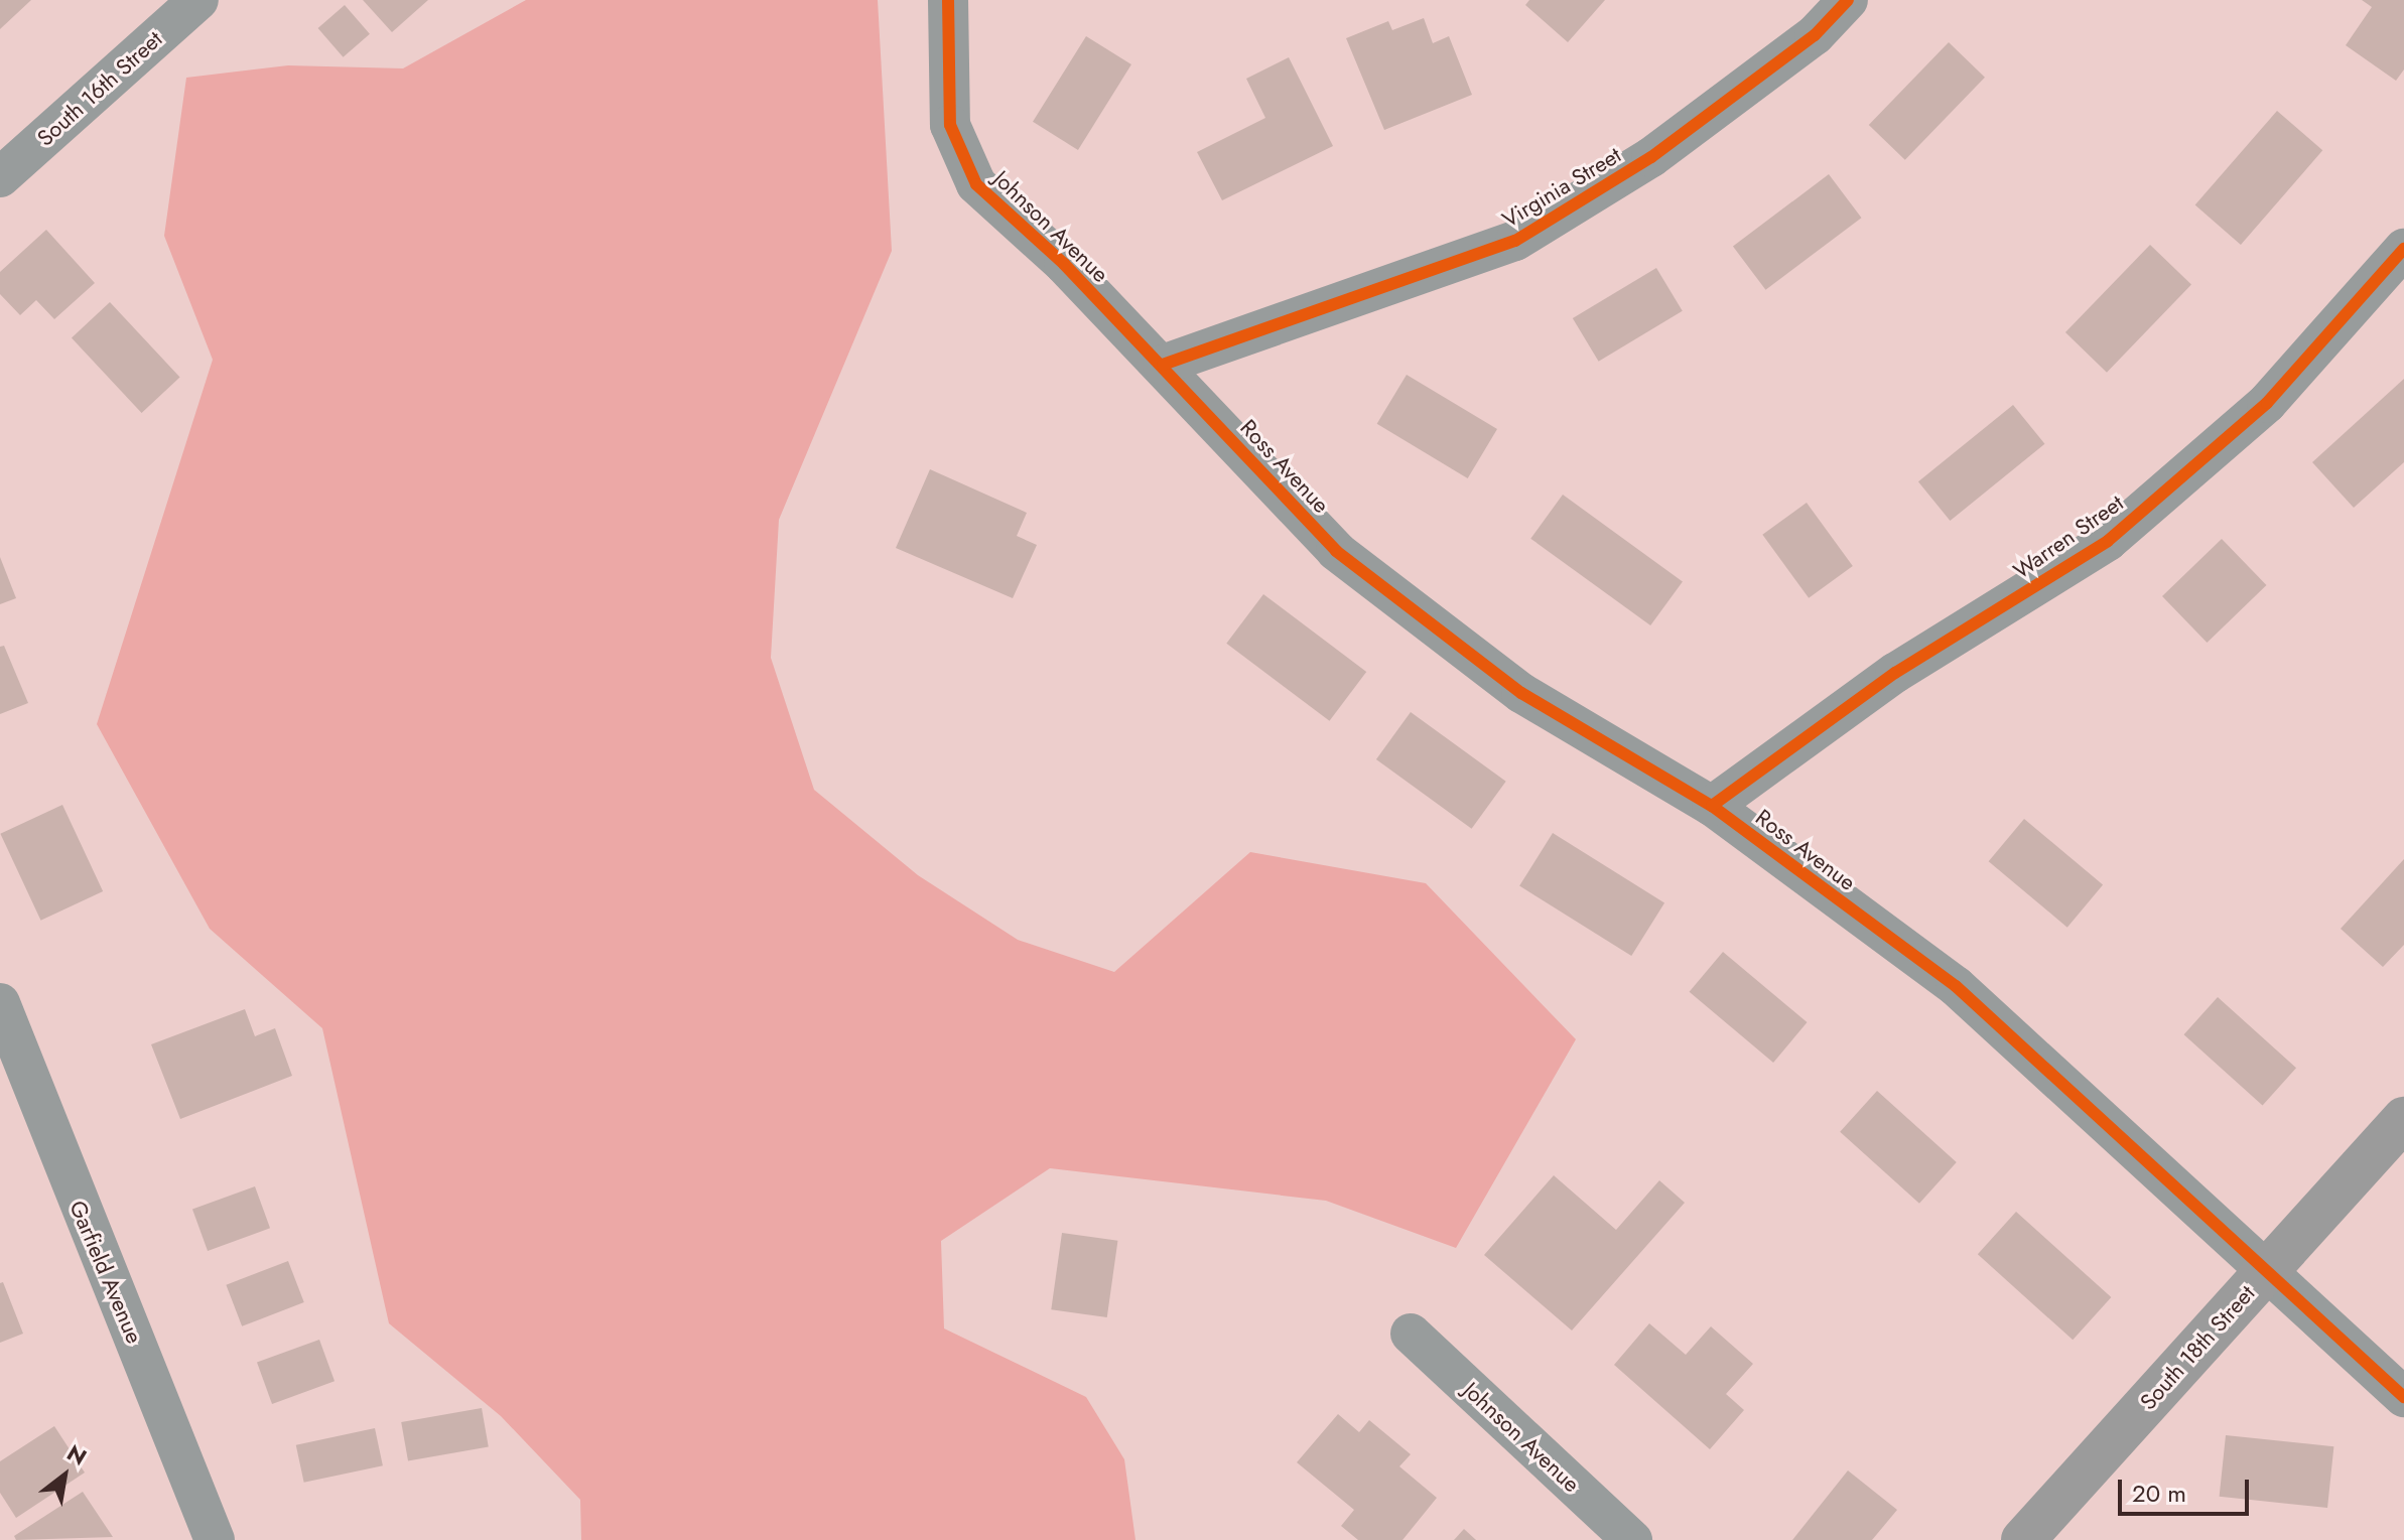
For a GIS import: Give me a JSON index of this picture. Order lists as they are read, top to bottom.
{
  "streets": {
    "street": [
      "South 16th Street",
      "Virginia Street",
      "Johnson Avenue",
      "Ross Avenue",
      "Warren Street",
      "Garfield Avenue",
      "South 18th Street"
    ]
  },
  "crossings": [
    ["Virginia Street", "Johnson Avenue"],
    ["Virginia Street", "Ross Avenue"],
    ["Johnson Avenue", "Ross Avenue"],
    ["Ross Avenue", "Warren Street"],
    ["Ross Avenue", "South 18th Street"]
  ],
  "scale_bar": "20 m",
  "north": "top right"
}
